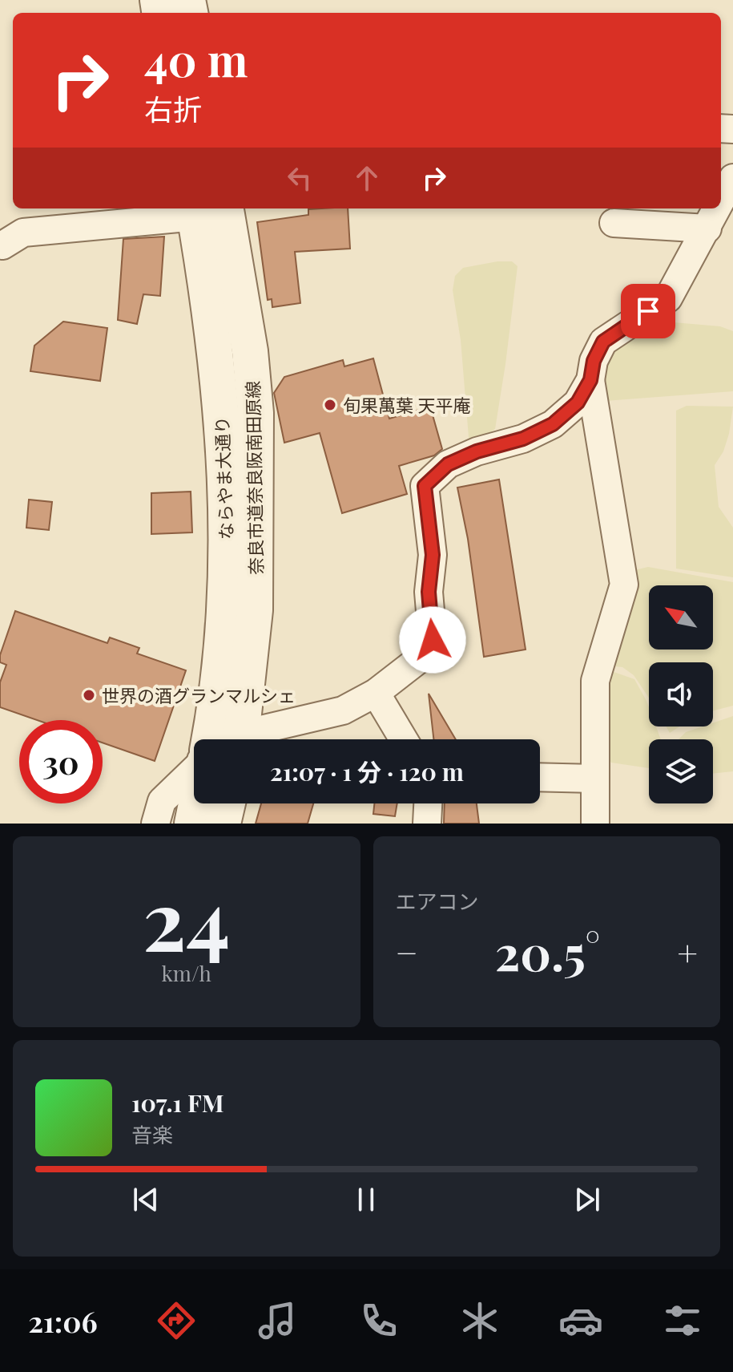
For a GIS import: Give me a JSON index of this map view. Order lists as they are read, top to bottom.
{
  "streets": {
    "street": ["ならやま大通り", "奈良市道奈良阪南田原線"]
  },
  "crossings": [
    ["ならやま大通り", "奈良市道奈良阪南田原線"]
  ],
  "places": ["旬果萬葉 天平庵", "世界の酒グランマルシェ"],
  "north": "top left",
  "page": {
    "turn": ["40 m", "右折"],
    "limit": "30",
    "trip": "21:07 · 1 分 · 120 m",
    "tile": [
      ["24", "km/h"],
      "エアコン"
    ],
    "heat": ["−", "20.5°", "+"],
    "song": ["107.1 FM", "音楽"],
    "tabs": "21:06"
  }
}
